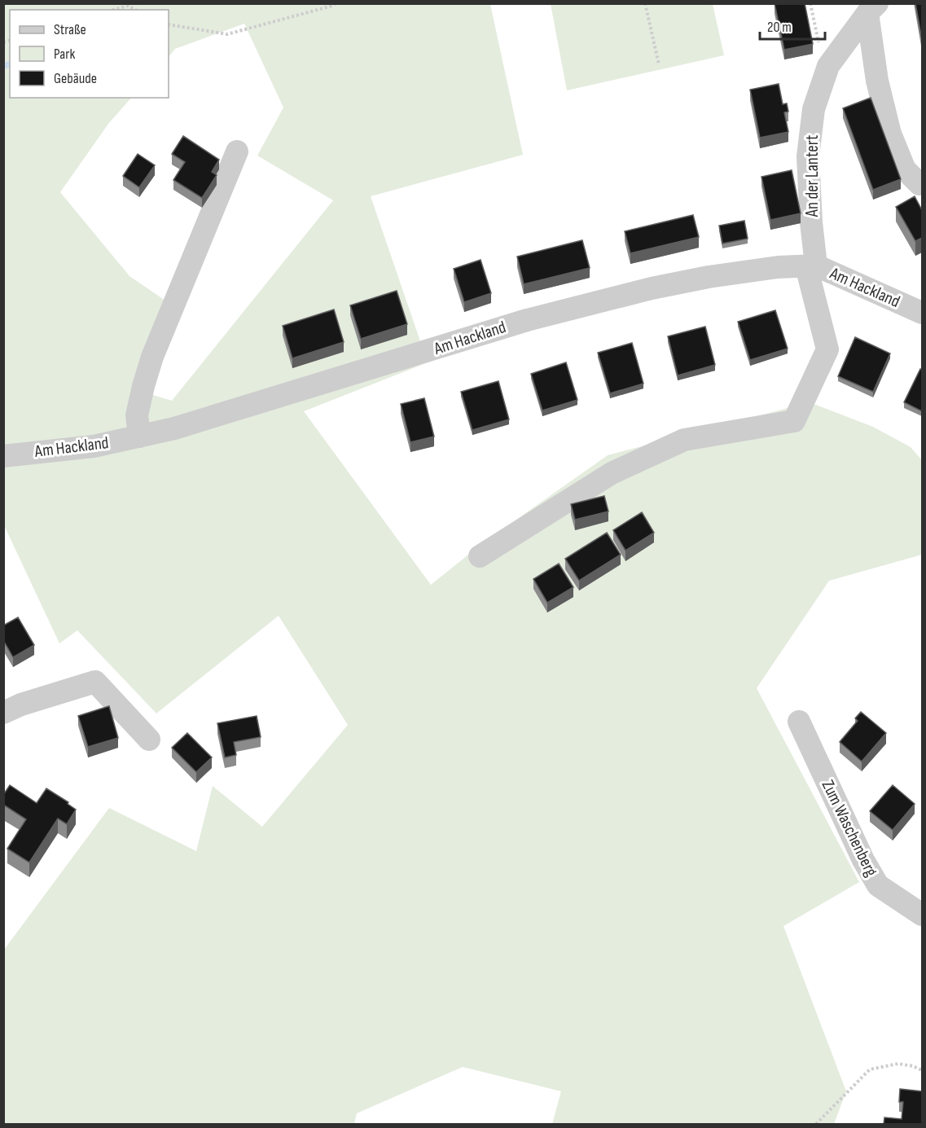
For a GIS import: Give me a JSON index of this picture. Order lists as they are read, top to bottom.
{
  "streets": {
    "street": ["An der Lantert", "Am Hackland", "Zum Waschenberg"]
  },
  "crossings": [
    ["An der Lantert", "Am Hackland"]
  ],
  "legend": ["Straße", "Park", "Gebäude"],
  "scale_bar": "20 m"
}
